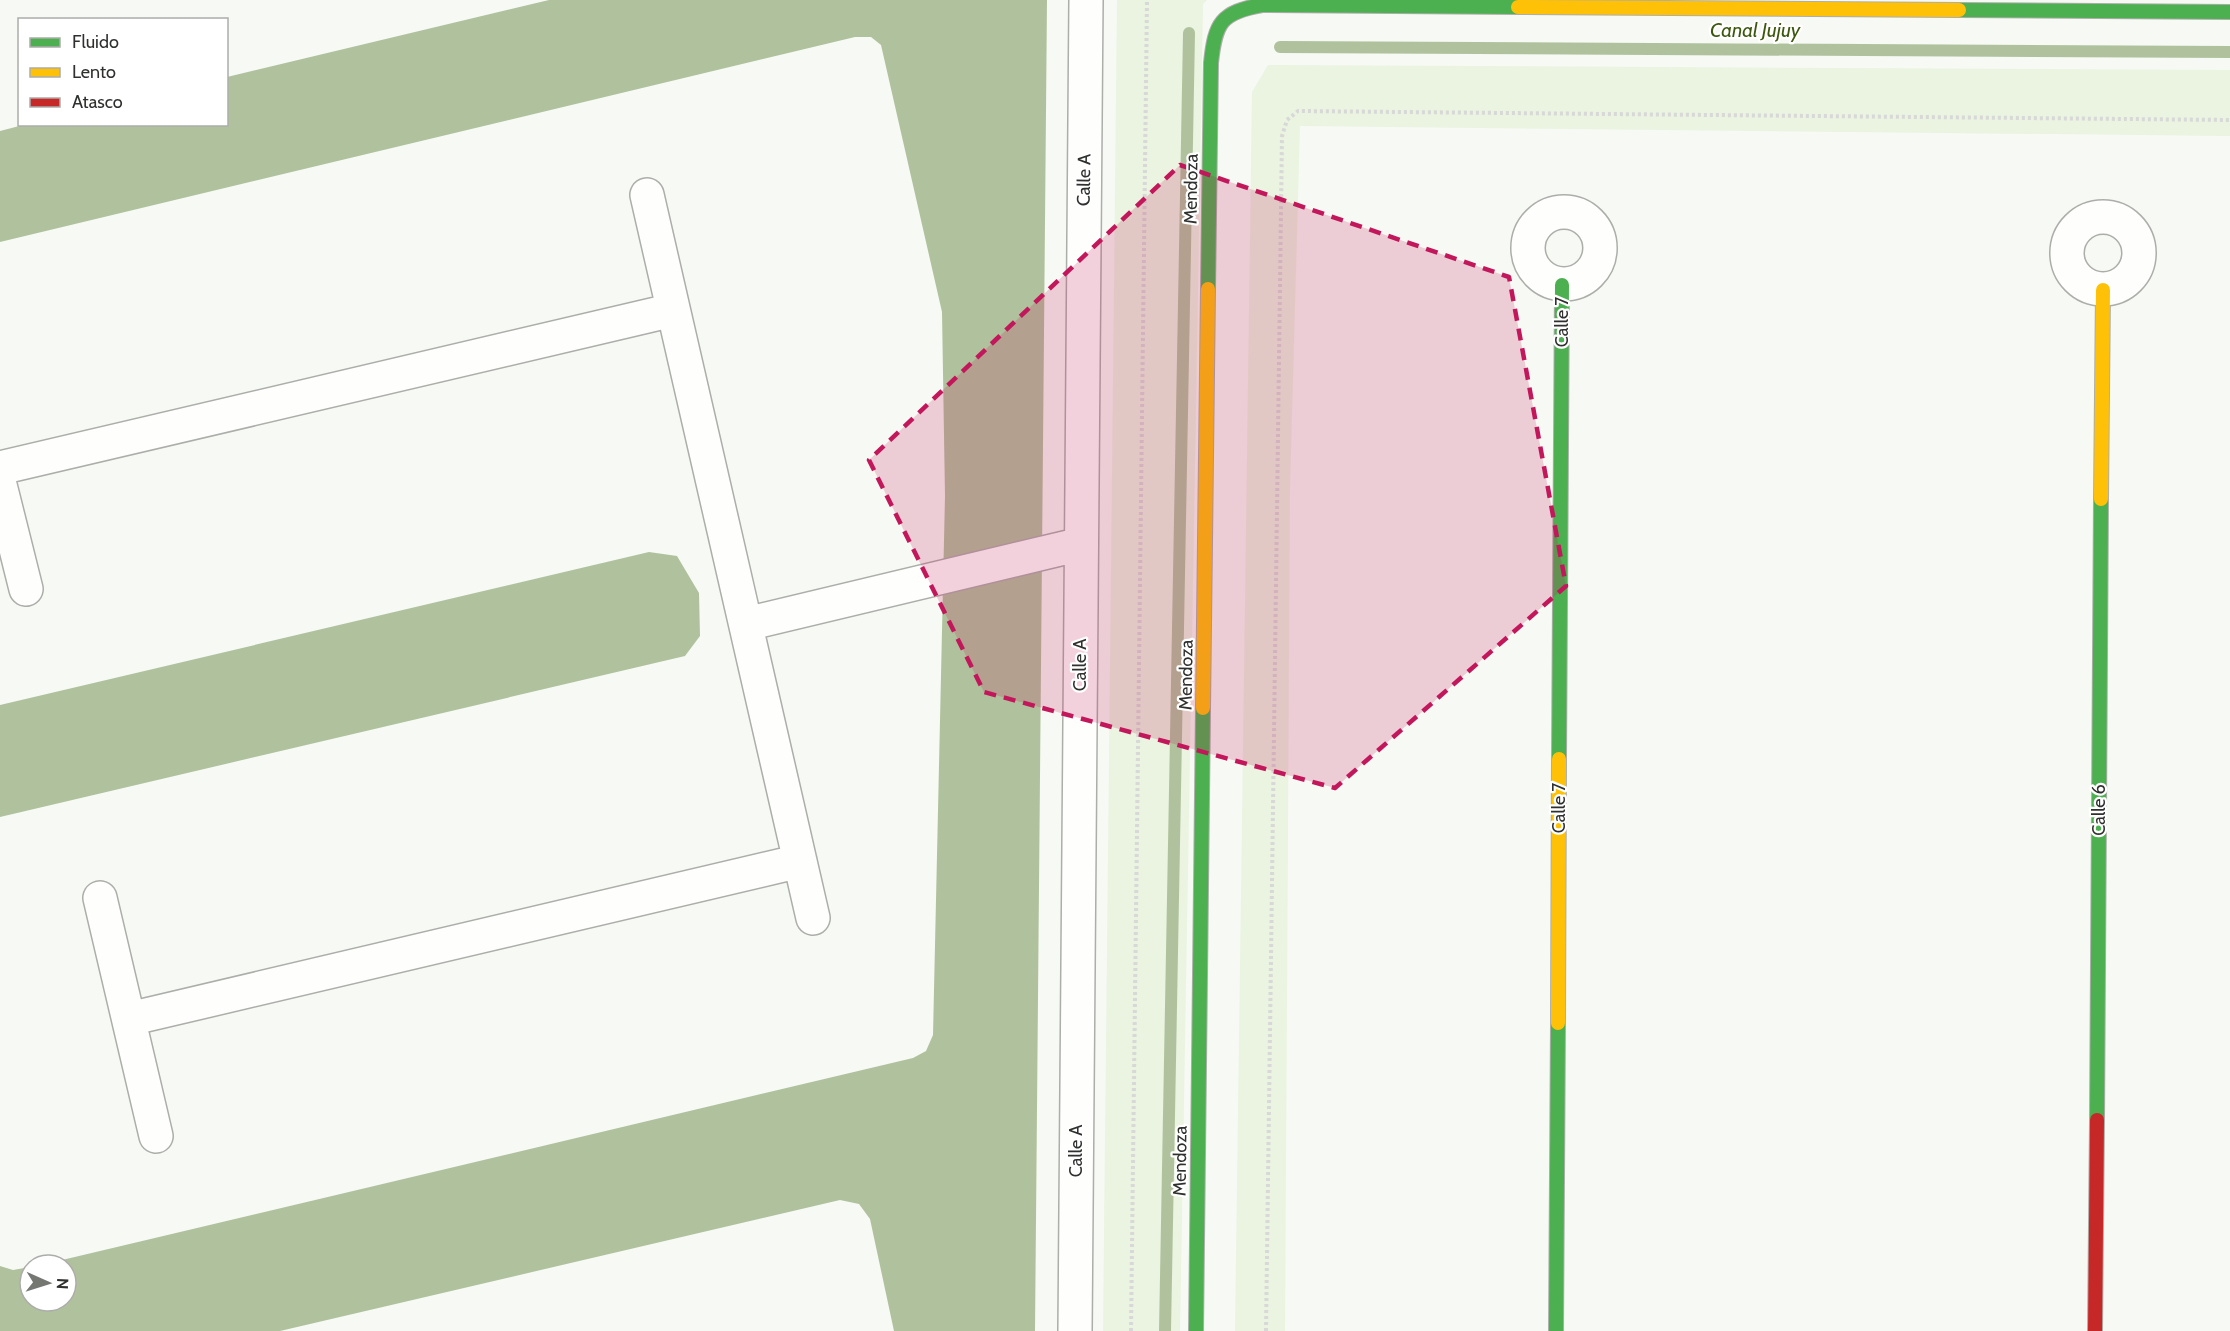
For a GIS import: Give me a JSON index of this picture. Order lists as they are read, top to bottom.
{
  "streets": {
    "street": [
      "Calle A",
      "Mendoza",
      "Calle 7",
      "Calle 6"
    ]
  },
  "water": ["Canal Jujuy"],
  "legend": ["Fluido", "Lento", "Atasco"],
  "north": "right"
}
